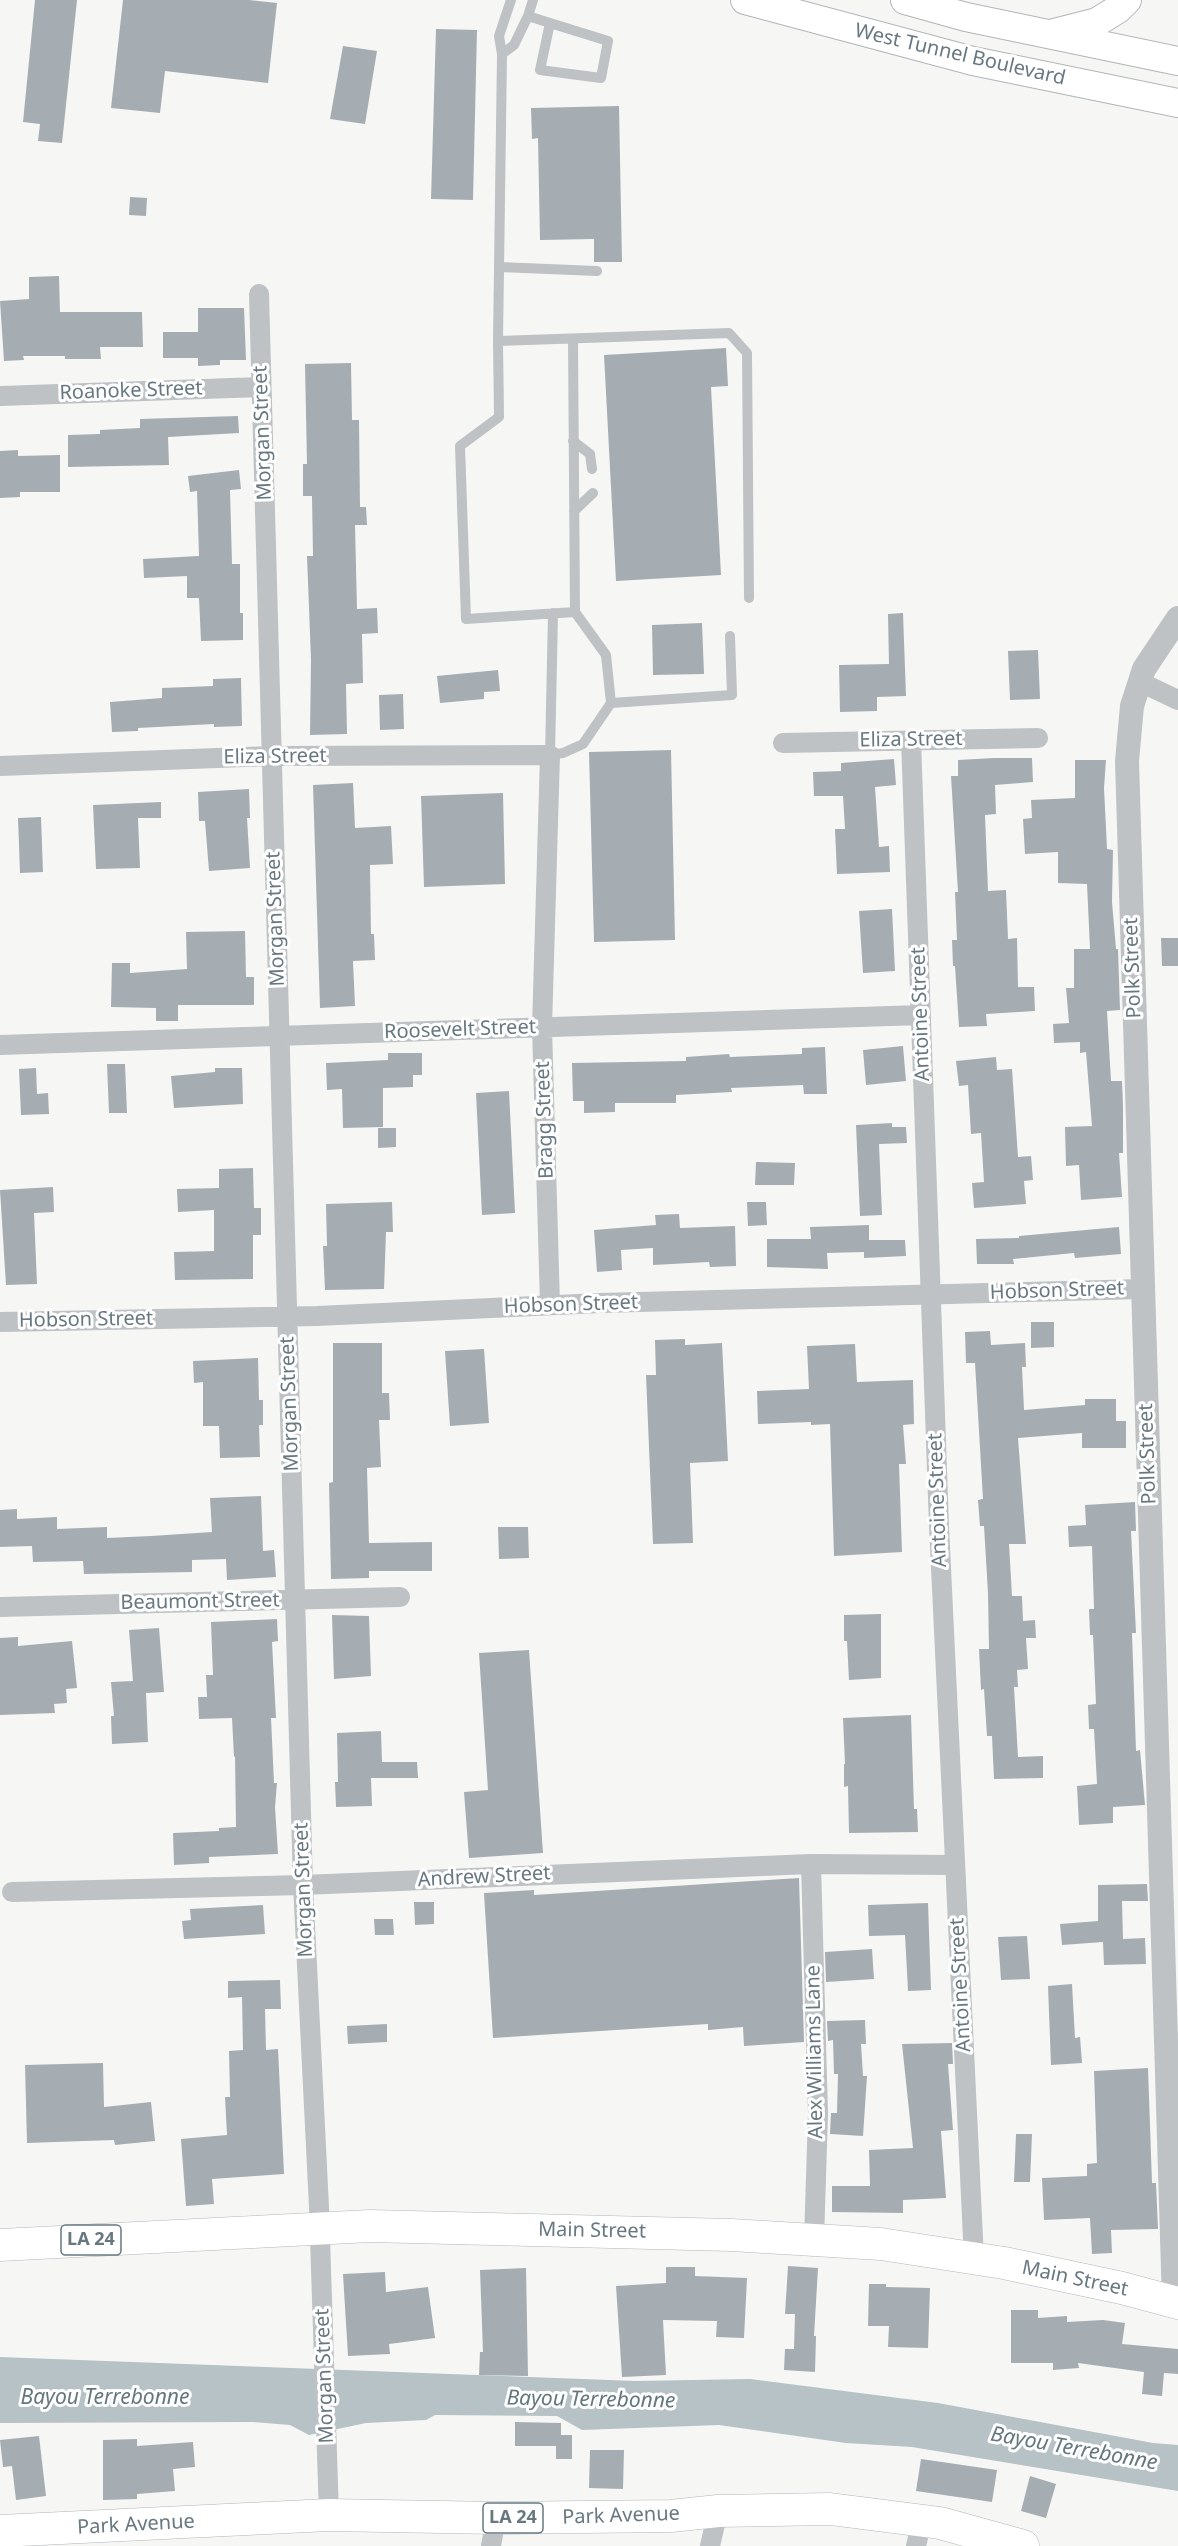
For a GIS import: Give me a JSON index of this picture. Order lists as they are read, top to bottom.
{
  "streets": {
    "main road": [
      "West Tunnel Boulevard",
      "Main Street",
      "LA 24",
      "Park Avenue"
    ],
    "street": [
      "Roanoke Street",
      "Morgan Street",
      "Eliza Street",
      "Polk Street",
      "Antoine Street",
      "Roosevelt Street",
      "Bragg Street",
      "Hobson Street",
      "Beaumont Street",
      "Andrew Street",
      "Alex Williams Lane"
    ]
  },
  "crossings": [
    ["Roanoke Street", "Morgan Street"],
    ["Morgan Street", "Eliza Street"],
    ["Morgan Street", "Roosevelt Street"],
    ["Morgan Street", "Hobson Street"],
    ["Morgan Street", "Beaumont Street"],
    ["Morgan Street", "Andrew Street"],
    ["Morgan Street", "Main Street"],
    ["Morgan Street", "Park Avenue"],
    ["Eliza Street", "Antoine Street"],
    ["Eliza Street", "Bragg Street"],
    ["Polk Street", "Hobson Street"],
    ["Polk Street", "Main Street"],
    ["Antoine Street", "Roosevelt Street"],
    ["Antoine Street", "Hobson Street"],
    ["Antoine Street", "Andrew Street"],
    ["Antoine Street", "Main Street"],
    ["Roosevelt Street", "Bragg Street"],
    ["Bragg Street", "Hobson Street"],
    ["Andrew Street", "Alex Williams Lane"],
    ["Alex Williams Lane", "Main Street"]
  ],
  "water": ["Bayou Terrebonne"]
}
